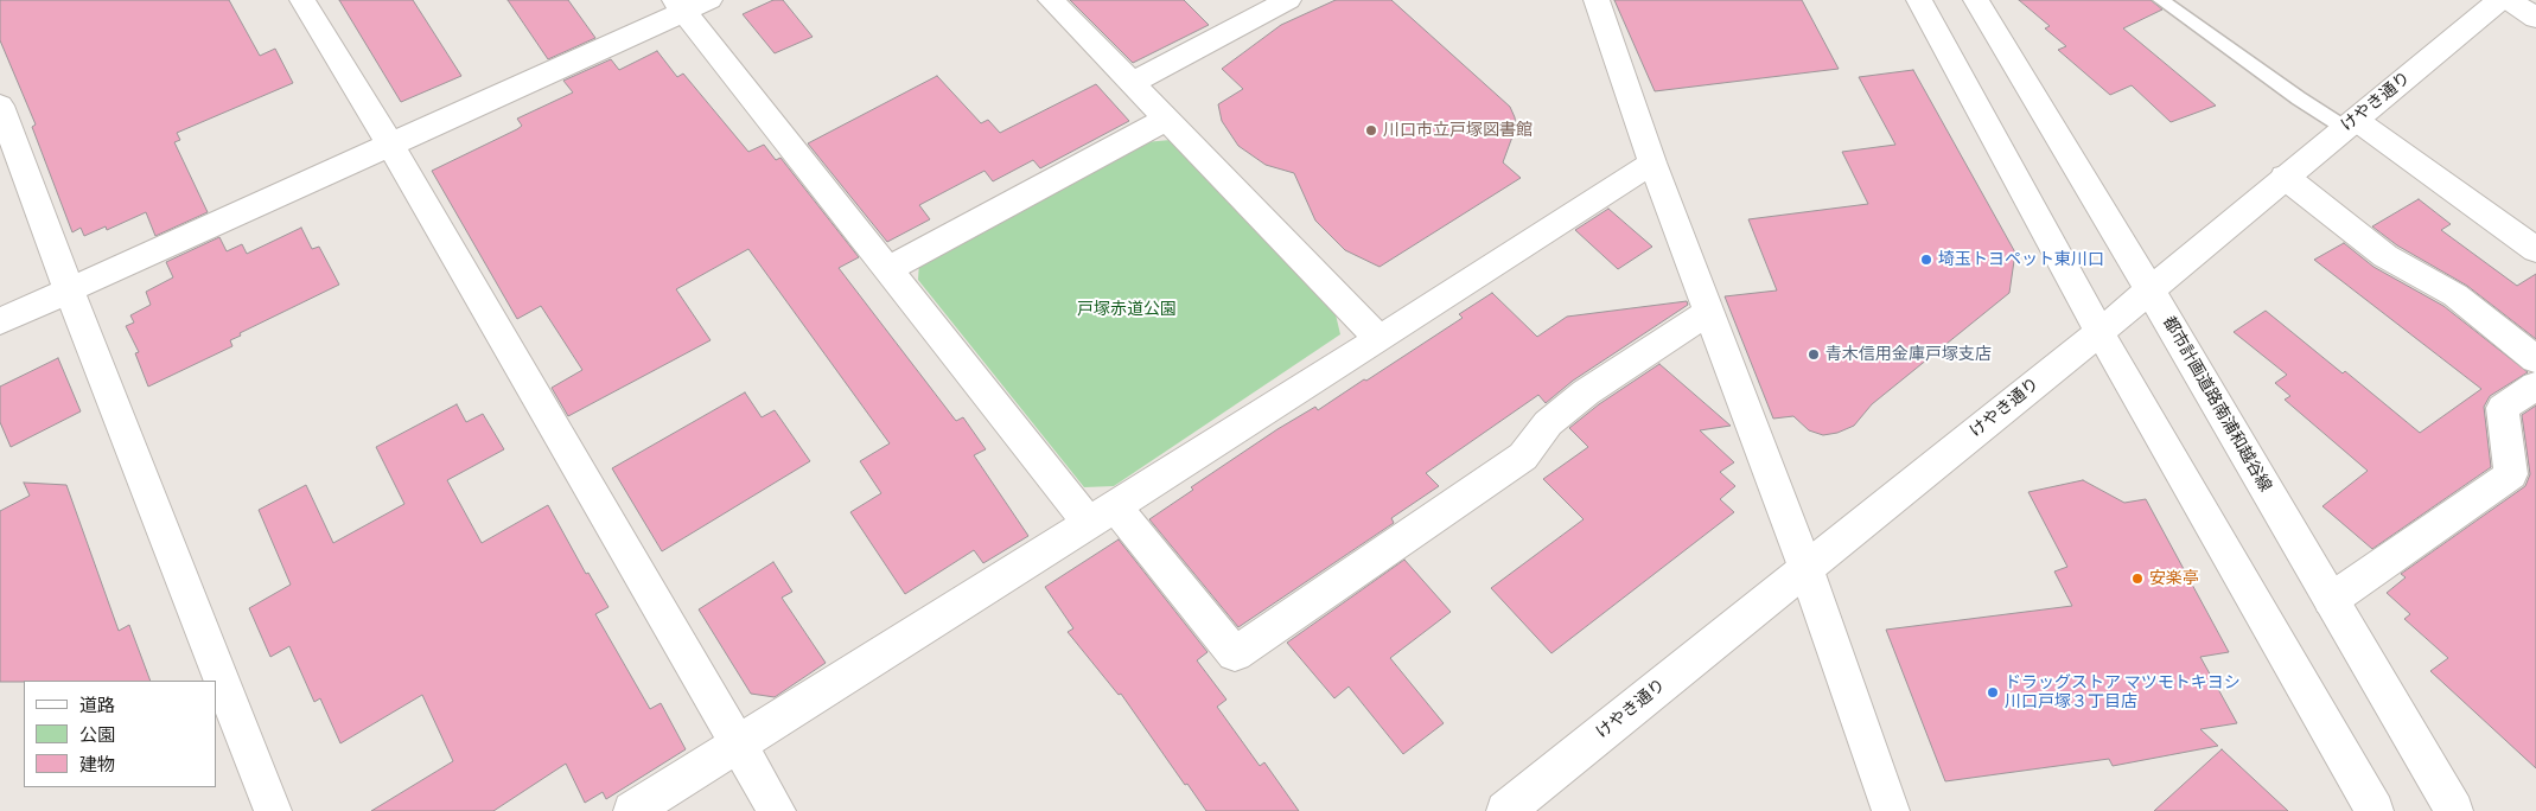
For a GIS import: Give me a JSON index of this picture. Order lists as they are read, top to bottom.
{
  "streets": {
    "street": ["けやき通り", "都市計画道路南浦和越谷線"]
  },
  "crossings": [
    ["けやき通り", "都市計画道路南浦和越谷線"]
  ],
  "parks": ["戸塚赤道公園"],
  "places": [
    "川口市立戸塚図書館",
    "埼玉トヨペット東川口",
    "青木信用金庫戸塚支店",
    "安楽亭",
    "ドラッグストア マツモトキヨシ 川口戸塚３丁目店"
  ],
  "legend": ["道路", "公園", "建物"]
}
